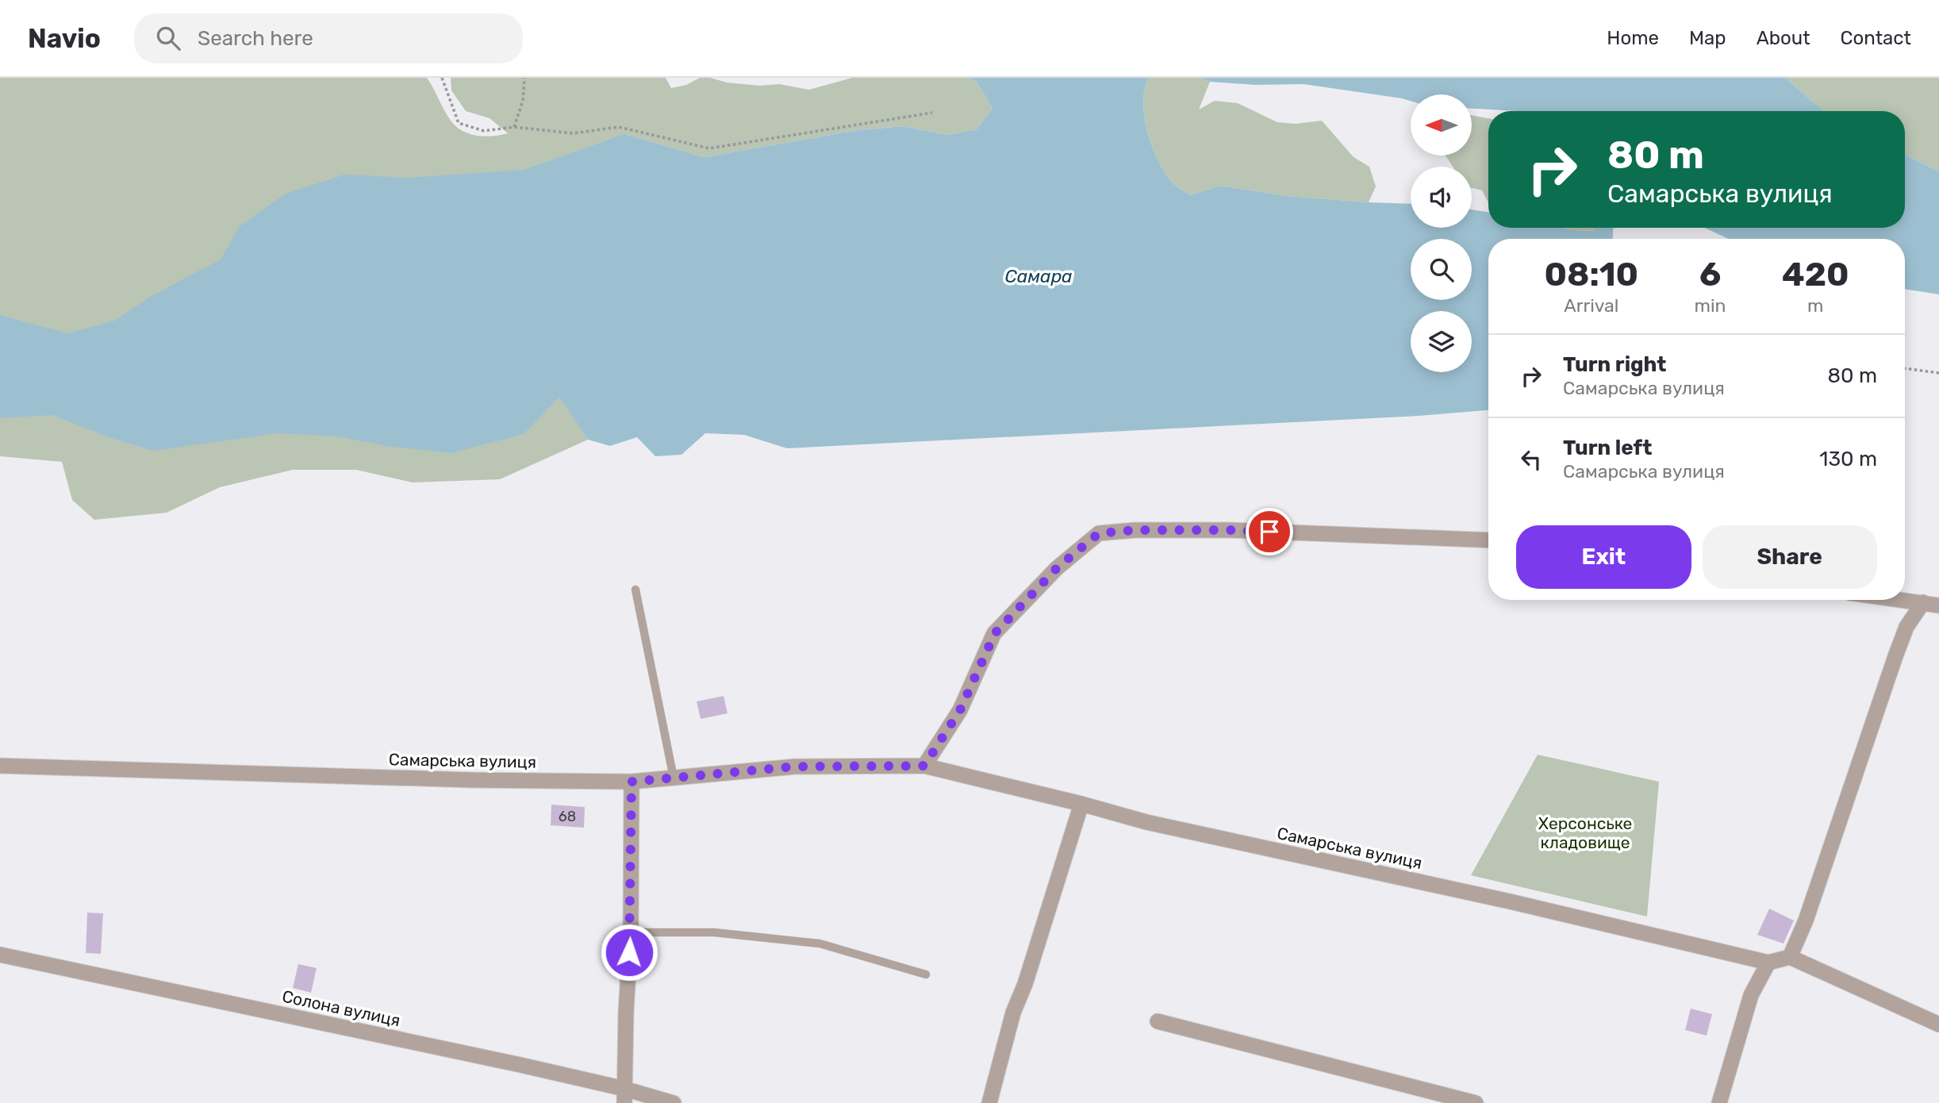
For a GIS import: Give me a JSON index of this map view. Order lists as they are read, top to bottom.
{
  "streets": {
    "street": ["Самарська вулиця", "Солона вулиця"]
  },
  "water": ["Самара"],
  "parks": ["Херсонське кладовище"],
  "house_numbers": ["68"],
  "north": "left",
  "page": {
    "header": "Navio",
    "search": "Search here",
    "nav": [
      "Home",
      "Map",
      "About",
      "Contact"
    ],
    "turn": ["80 m", "Самарська вулиця"],
    "eta": [
      "08:10",
      "Arrival",
      "6",
      "min",
      "420",
      "m"
    ],
    "list": [
      {
        "name": "Turn right",
        "note": "Самарська вулиця",
        "value": "80 m"
      },
      {
        "name": "Turn left",
        "note": "Самарська вулиця",
        "value": "130 m"
      }
    ],
    "buttons": ["Exit", "Share"]
  }
}
